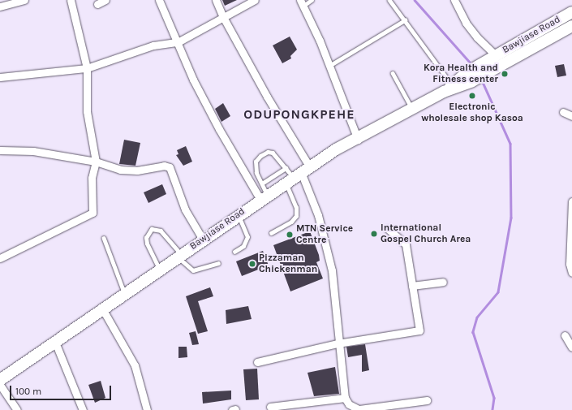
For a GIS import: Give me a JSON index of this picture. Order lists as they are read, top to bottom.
{
  "streets": {
    "main road": ["Bawjiase Road"]
  },
  "districts": ["ODUPONGKPEHE"],
  "places": [
    "Kora Health and Fitness center",
    "Electronic wholesale shop Kasoa",
    "International Gospel Church Area",
    "MTN Service Centre",
    "Pizzaman Chickenman"
  ],
  "scale_bar": "100 m"
}
